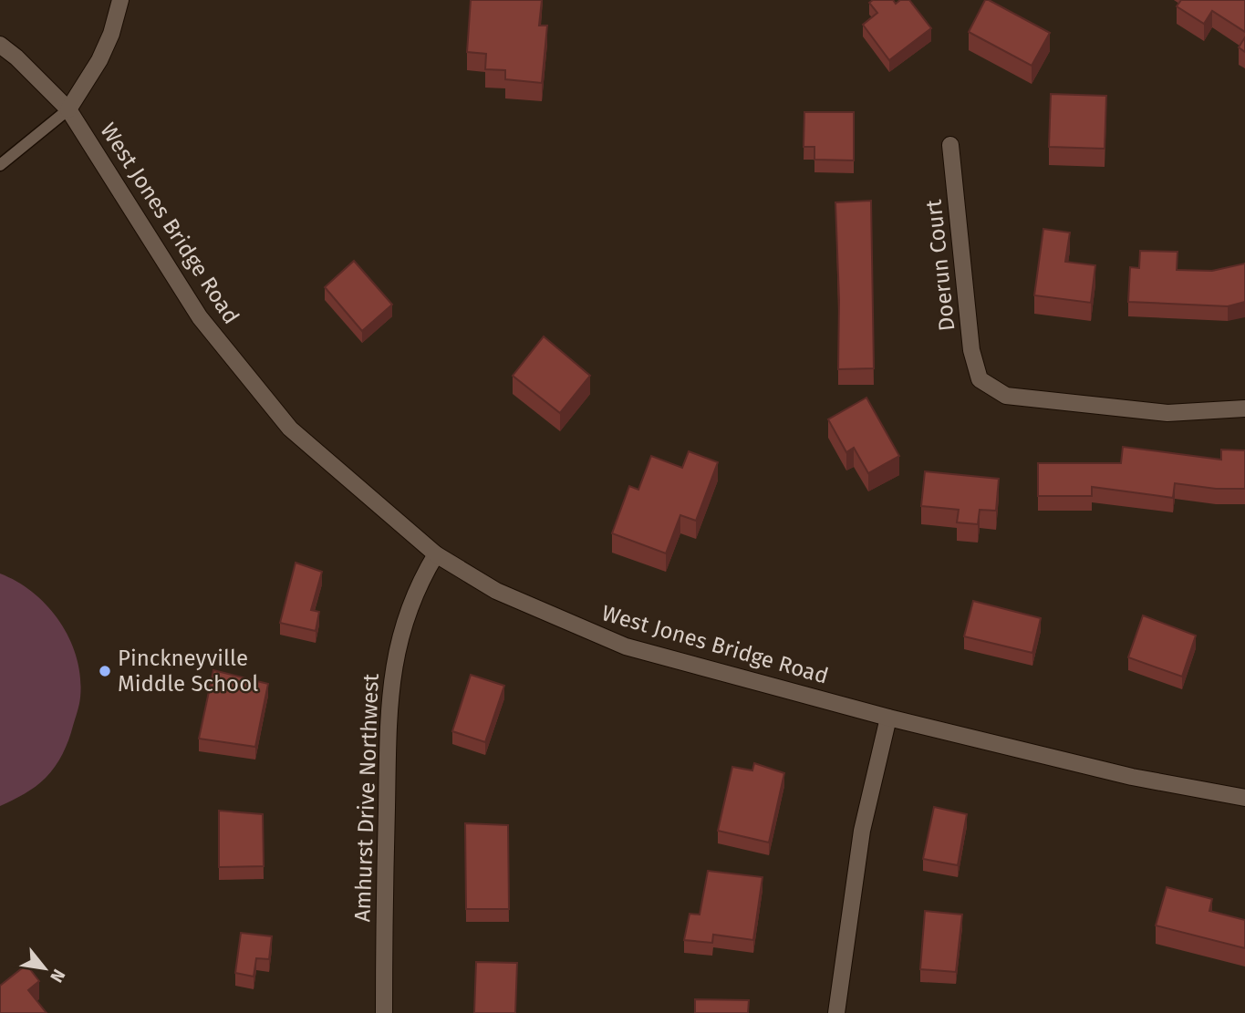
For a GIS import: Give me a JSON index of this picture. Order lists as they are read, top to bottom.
{
  "streets": {
    "street": ["West Jones Bridge Road", "Doerun Court", "Amhurst Drive Northwest"]
  },
  "crossings": [
    ["West Jones Bridge Road", "Amhurst Drive Northwest"]
  ],
  "places": ["Pinckneyville Middle School"],
  "north": "bottom right"
}
